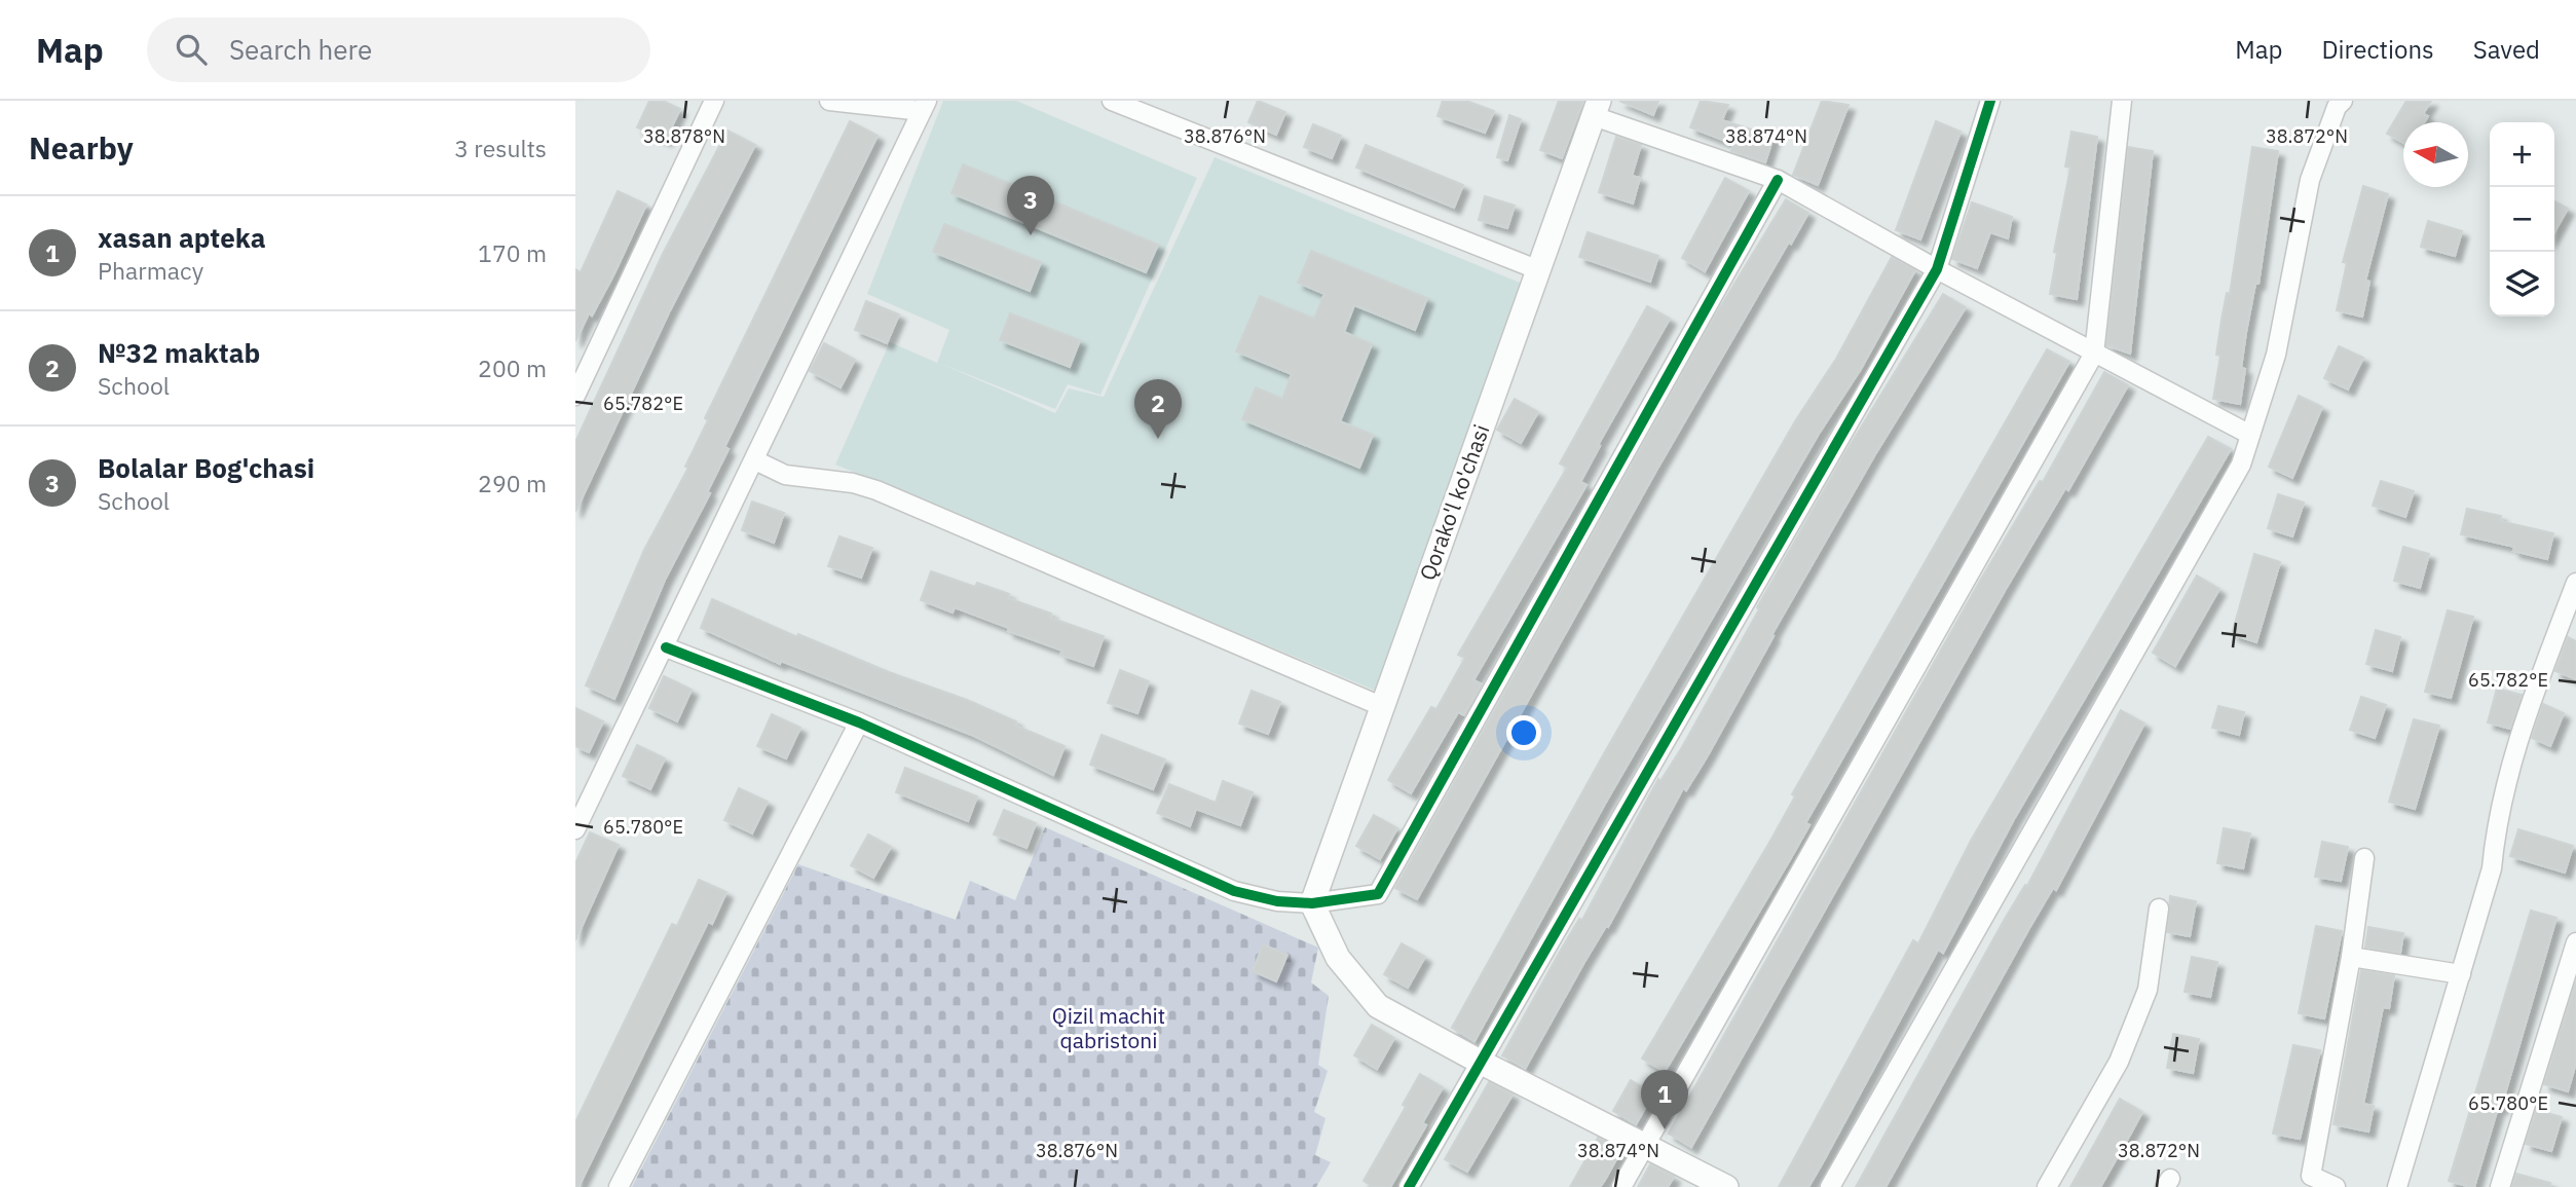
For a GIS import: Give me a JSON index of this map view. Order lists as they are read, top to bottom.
{
  "streets": {
    "street": ["Qorako'l ko'chasi"]
  },
  "parks": ["Qizil machit qabristoni"],
  "north": "left",
  "page": {
    "header": "Map",
    "search": "Search here",
    "nav": ["Map", "Directions", "Saved"],
    "heading": ["Nearby", "3 results"],
    "map_buttons": ["+", "−"],
    "pins": ["3", "2", "1"],
    "list": [
      {
        "mark": "1",
        "name": "xasan apteka",
        "note": "Pharmacy",
        "value": "170 m"
      },
      {
        "mark": "2",
        "name": "№32 maktab",
        "note": "School",
        "value": "200 m"
      },
      {
        "mark": "3",
        "name": "Bolalar Bog'chasi",
        "note": "School",
        "value": "290 m"
      }
    ]
  },
  "coordinates": [
    "38.878°N",
    "38.876°N",
    "38.874°N",
    "38.872°N",
    "65.782°E",
    "65.780°E"
  ]
}
